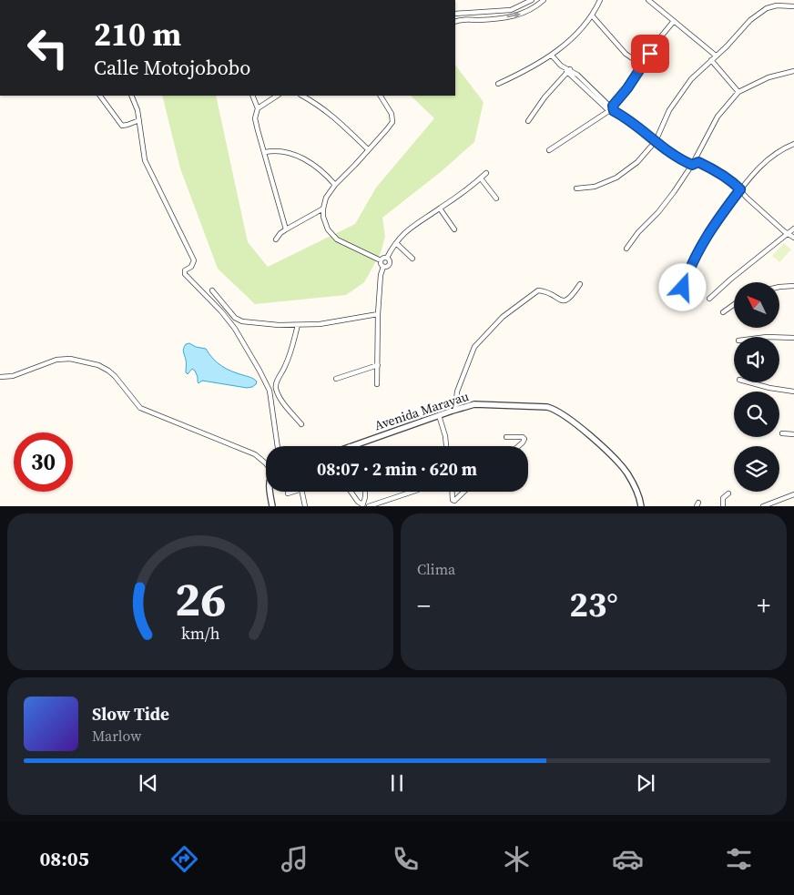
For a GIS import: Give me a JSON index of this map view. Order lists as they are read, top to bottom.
{
  "streets": {
    "street": ["Avenida Marayau"]
  },
  "north": "top left",
  "page": {
    "turn": ["210 m", "Calle Motojobobo"],
    "limit": "30",
    "trip": "08:07 · 2 min · 620 m",
    "tile": "Clima",
    "heat": ["−", "23°", "+"],
    "song": ["Slow Tide", "Marlow"],
    "tabs": "08:05",
    "gauge": ["26", "km/h"]
  }
}
